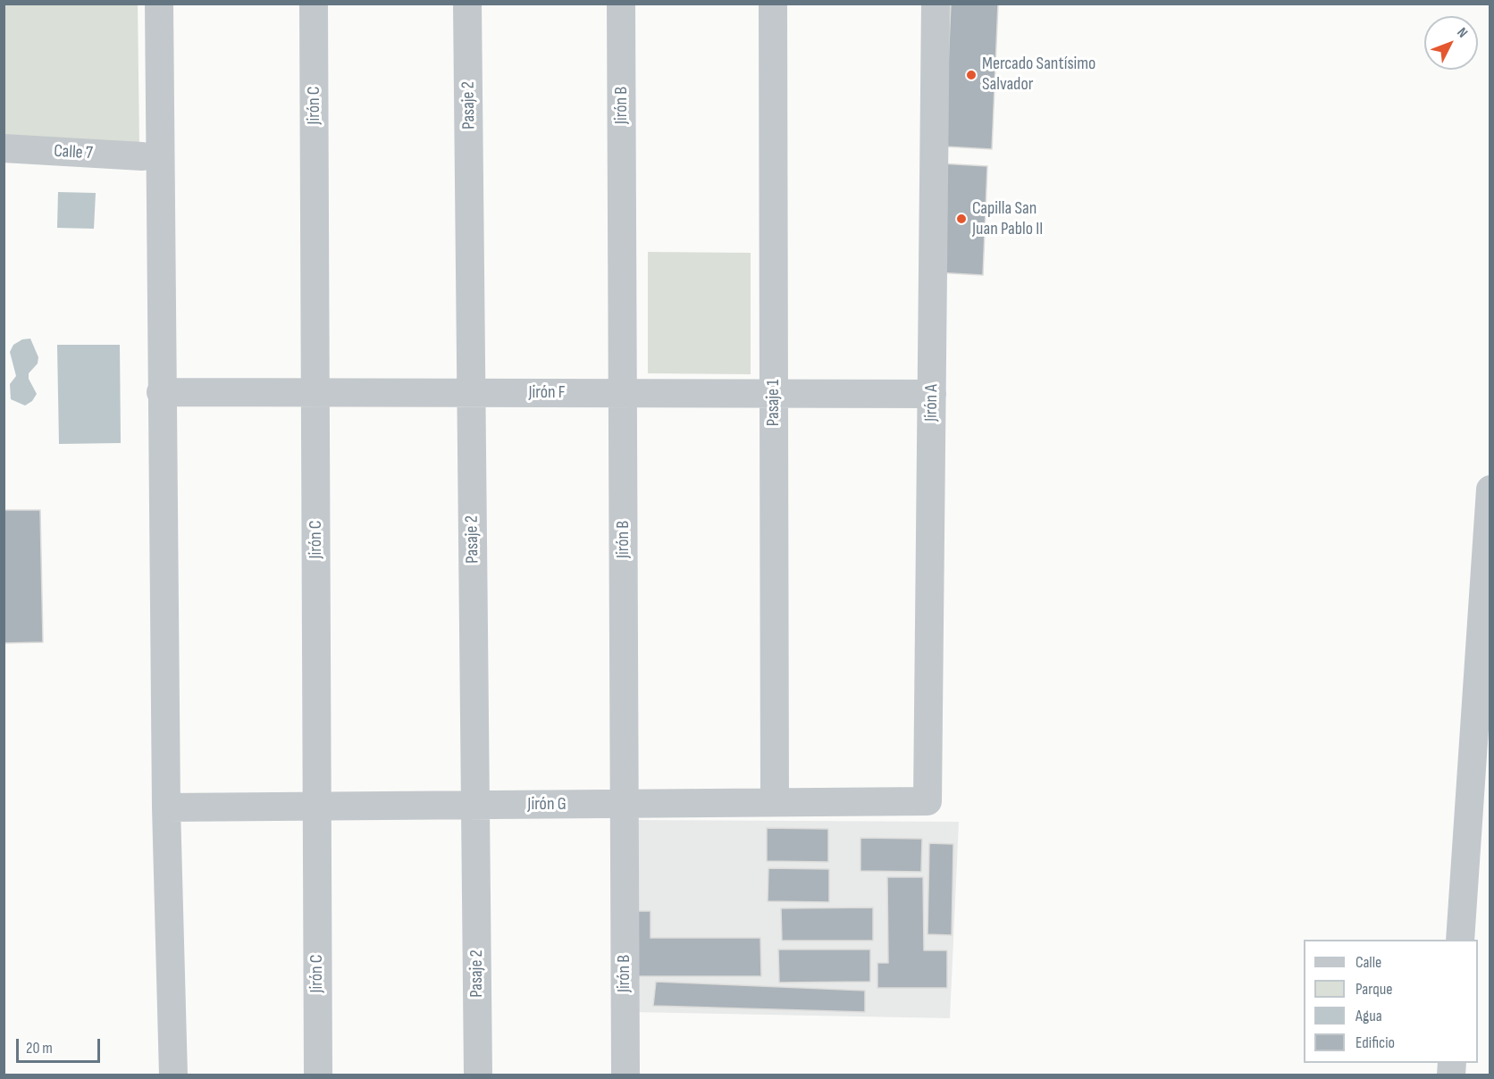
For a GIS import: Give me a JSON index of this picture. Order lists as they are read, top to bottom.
{
  "streets": {
    "street": [
      "Jirón C",
      "Pasaje 2",
      "Jirón B",
      "Calle 7",
      "Jirón F",
      "Pasaje 1",
      "Jirón A",
      "Jirón G"
    ]
  },
  "crossings": [
    ["Jirón C", "Jirón F"],
    ["Jirón C", "Jirón G"],
    ["Pasaje 2", "Jirón F"],
    ["Pasaje 2", "Jirón G"],
    ["Jirón B", "Jirón F"],
    ["Jirón B", "Jirón G"],
    ["Jirón F", "Pasaje 1"],
    ["Jirón F", "Jirón A"],
    ["Pasaje 1", "Jirón G"],
    ["Jirón A", "Jirón G"]
  ],
  "places": ["Mercado Santísimo Salvador", "Capilla San Juan Pablo II"],
  "legend": [
    "Calle",
    "Parque",
    "Agua",
    "Edificio"
  ],
  "scale_bar": "20 m",
  "north": "top right"
}
